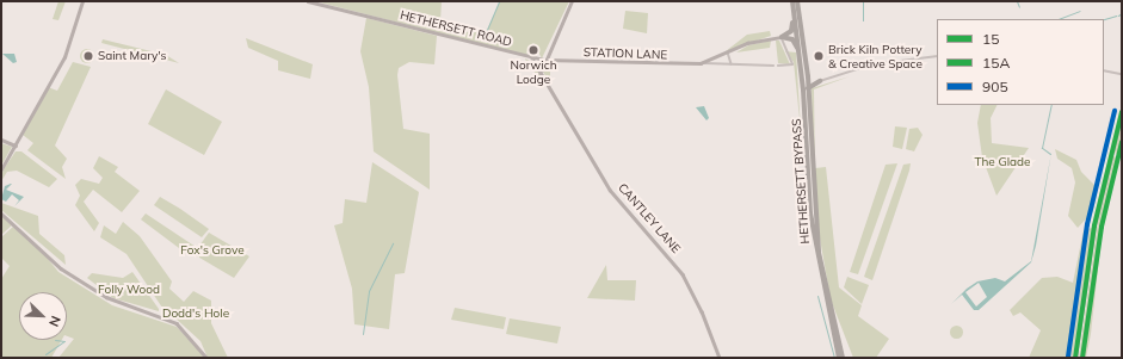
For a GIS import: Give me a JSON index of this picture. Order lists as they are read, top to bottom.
{
  "streets": {
    "highway": ["HETHERSETT BYPASS"],
    "street": ["HETHERSETT ROAD", "STATION LANE", "CANTLEY LANE"]
  },
  "crossings": [
    ["HETHERSETT ROAD", "STATION LANE"],
    ["HETHERSETT ROAD", "CANTLEY LANE"]
  ],
  "parks": [
    "The Glade",
    "Fox's Grove",
    "Folly Wood",
    "Dodd's Hole"
  ],
  "places": ["Norwich Lodge", "Saint Mary's", "Brick Kiln Pottery & Creative Space"],
  "lines": ["transit line 905", "transit line 15", "transit line 15A"],
  "legend": ["15", "15A", "905"],
  "north": "bottom right"
}
